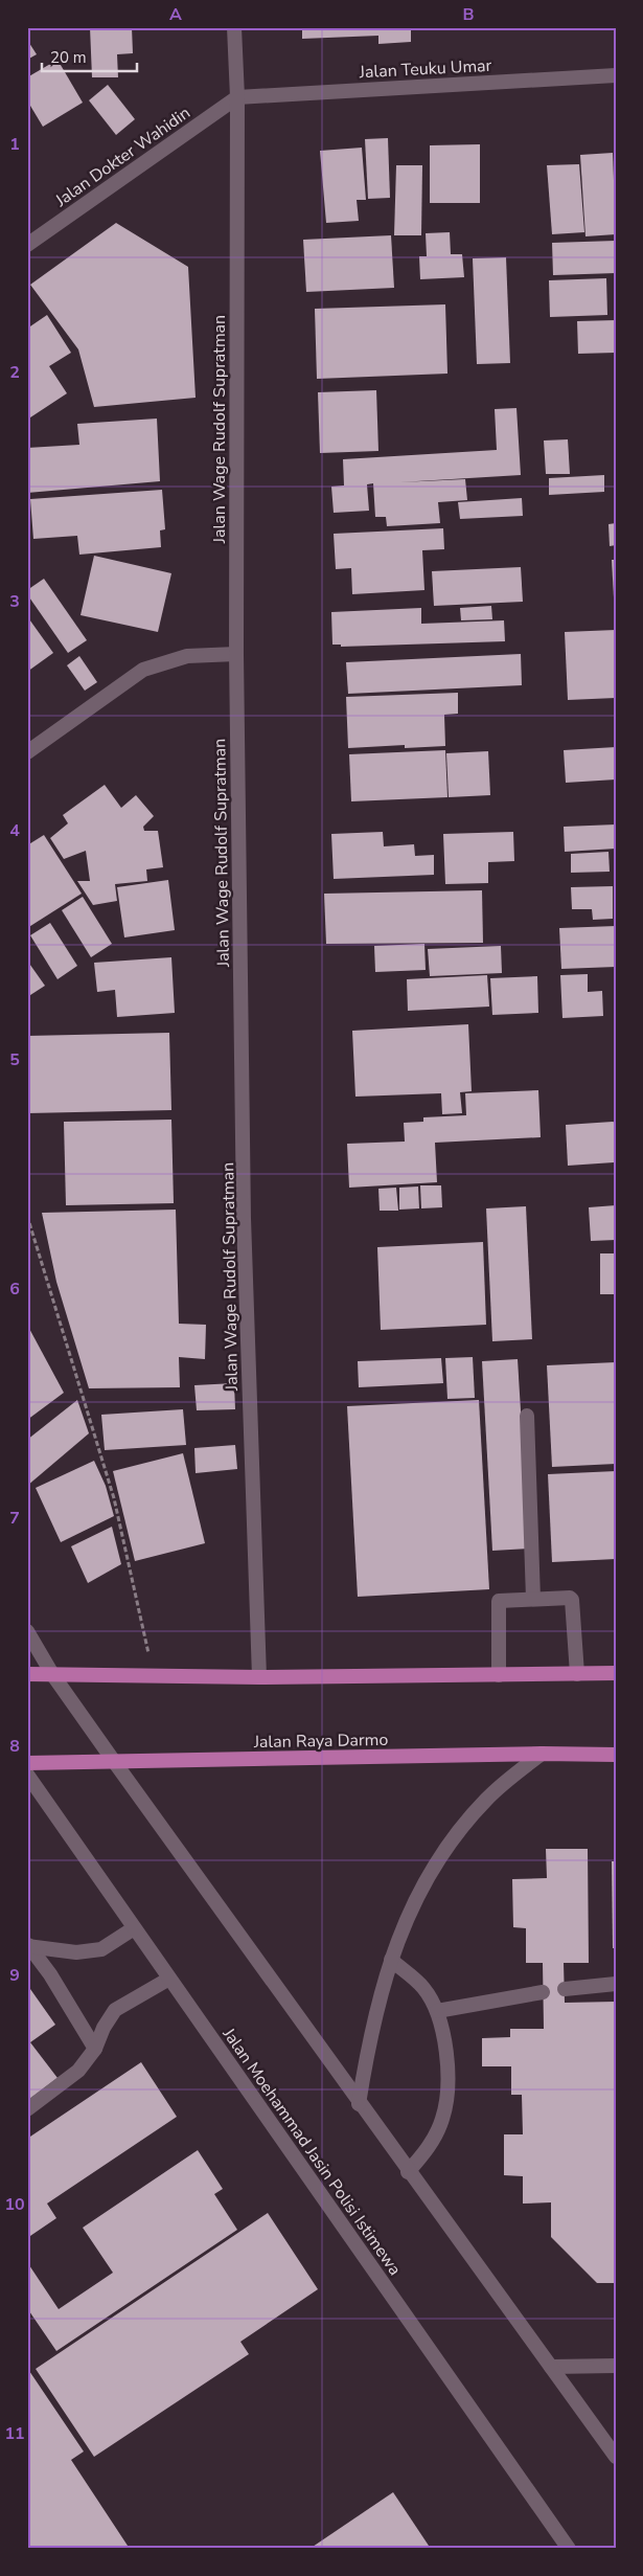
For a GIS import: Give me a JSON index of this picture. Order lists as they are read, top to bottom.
{
  "streets": {
    "main road": ["Jalan Raya Darmo"],
    "street": [
      "Jalan Teuku Umar",
      "Jalan Dokter Wahidin",
      "Jalan Wage Rudolf Supratman",
      "Jalan Moehammad Jasin Polisi Istimewa"
    ]
  },
  "crossings": [
    ["Jalan Teuku Umar", "Jalan Dokter Wahidin"],
    ["Jalan Teuku Umar", "Jalan Wage Rudolf Supratman"],
    ["Jalan Dokter Wahidin", "Jalan Wage Rudolf Supratman"]
  ],
  "scale_bar": "20 m",
  "grid": {
    "columns": ["A", "B"],
    "rows": [
      "1",
      "2",
      "3",
      "4",
      "5",
      "6",
      "7",
      "8",
      "9",
      "10",
      "11"
    ]
  }
}
